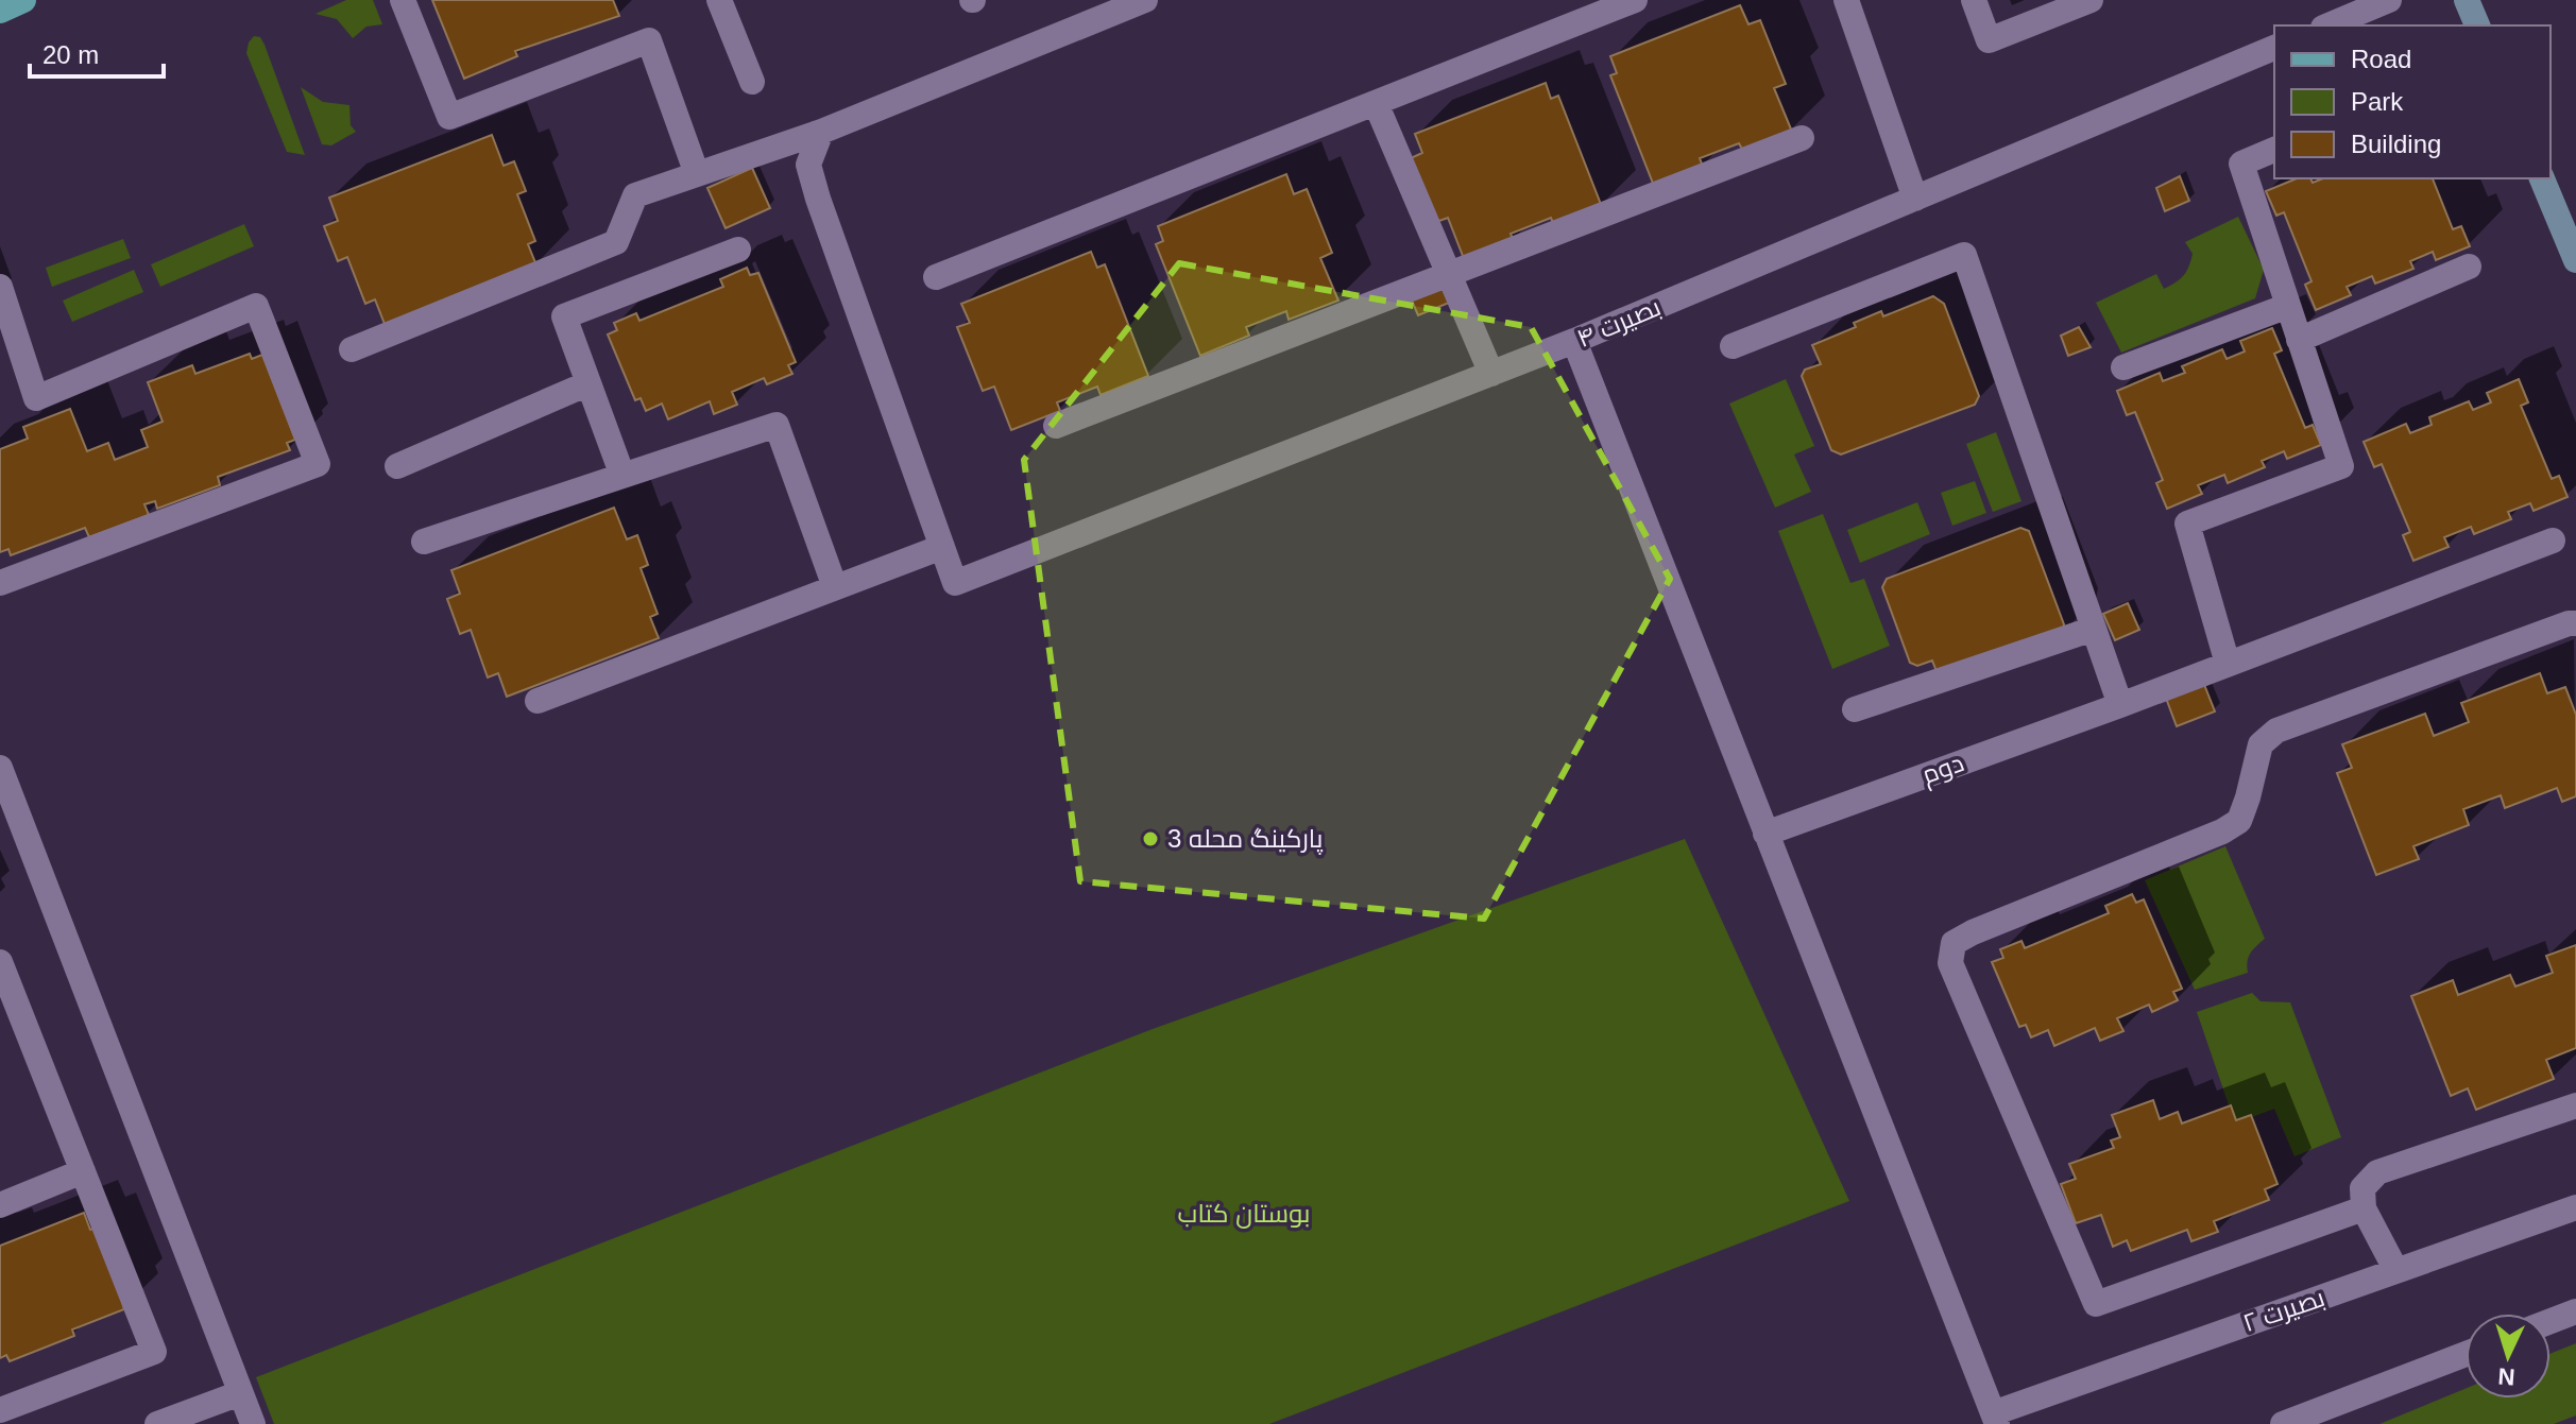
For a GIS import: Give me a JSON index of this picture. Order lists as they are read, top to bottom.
{
  "streets": {
    "street": ["بصیرت ۴", "دوم", "بصیرت ۲"]
  },
  "parks": ["بوستان کتاب"],
  "places": ["پارکینگ محله 3"],
  "legend": ["Road", "Park", "Building"],
  "scale_bar": "20 m",
  "north": "bottom"
}
